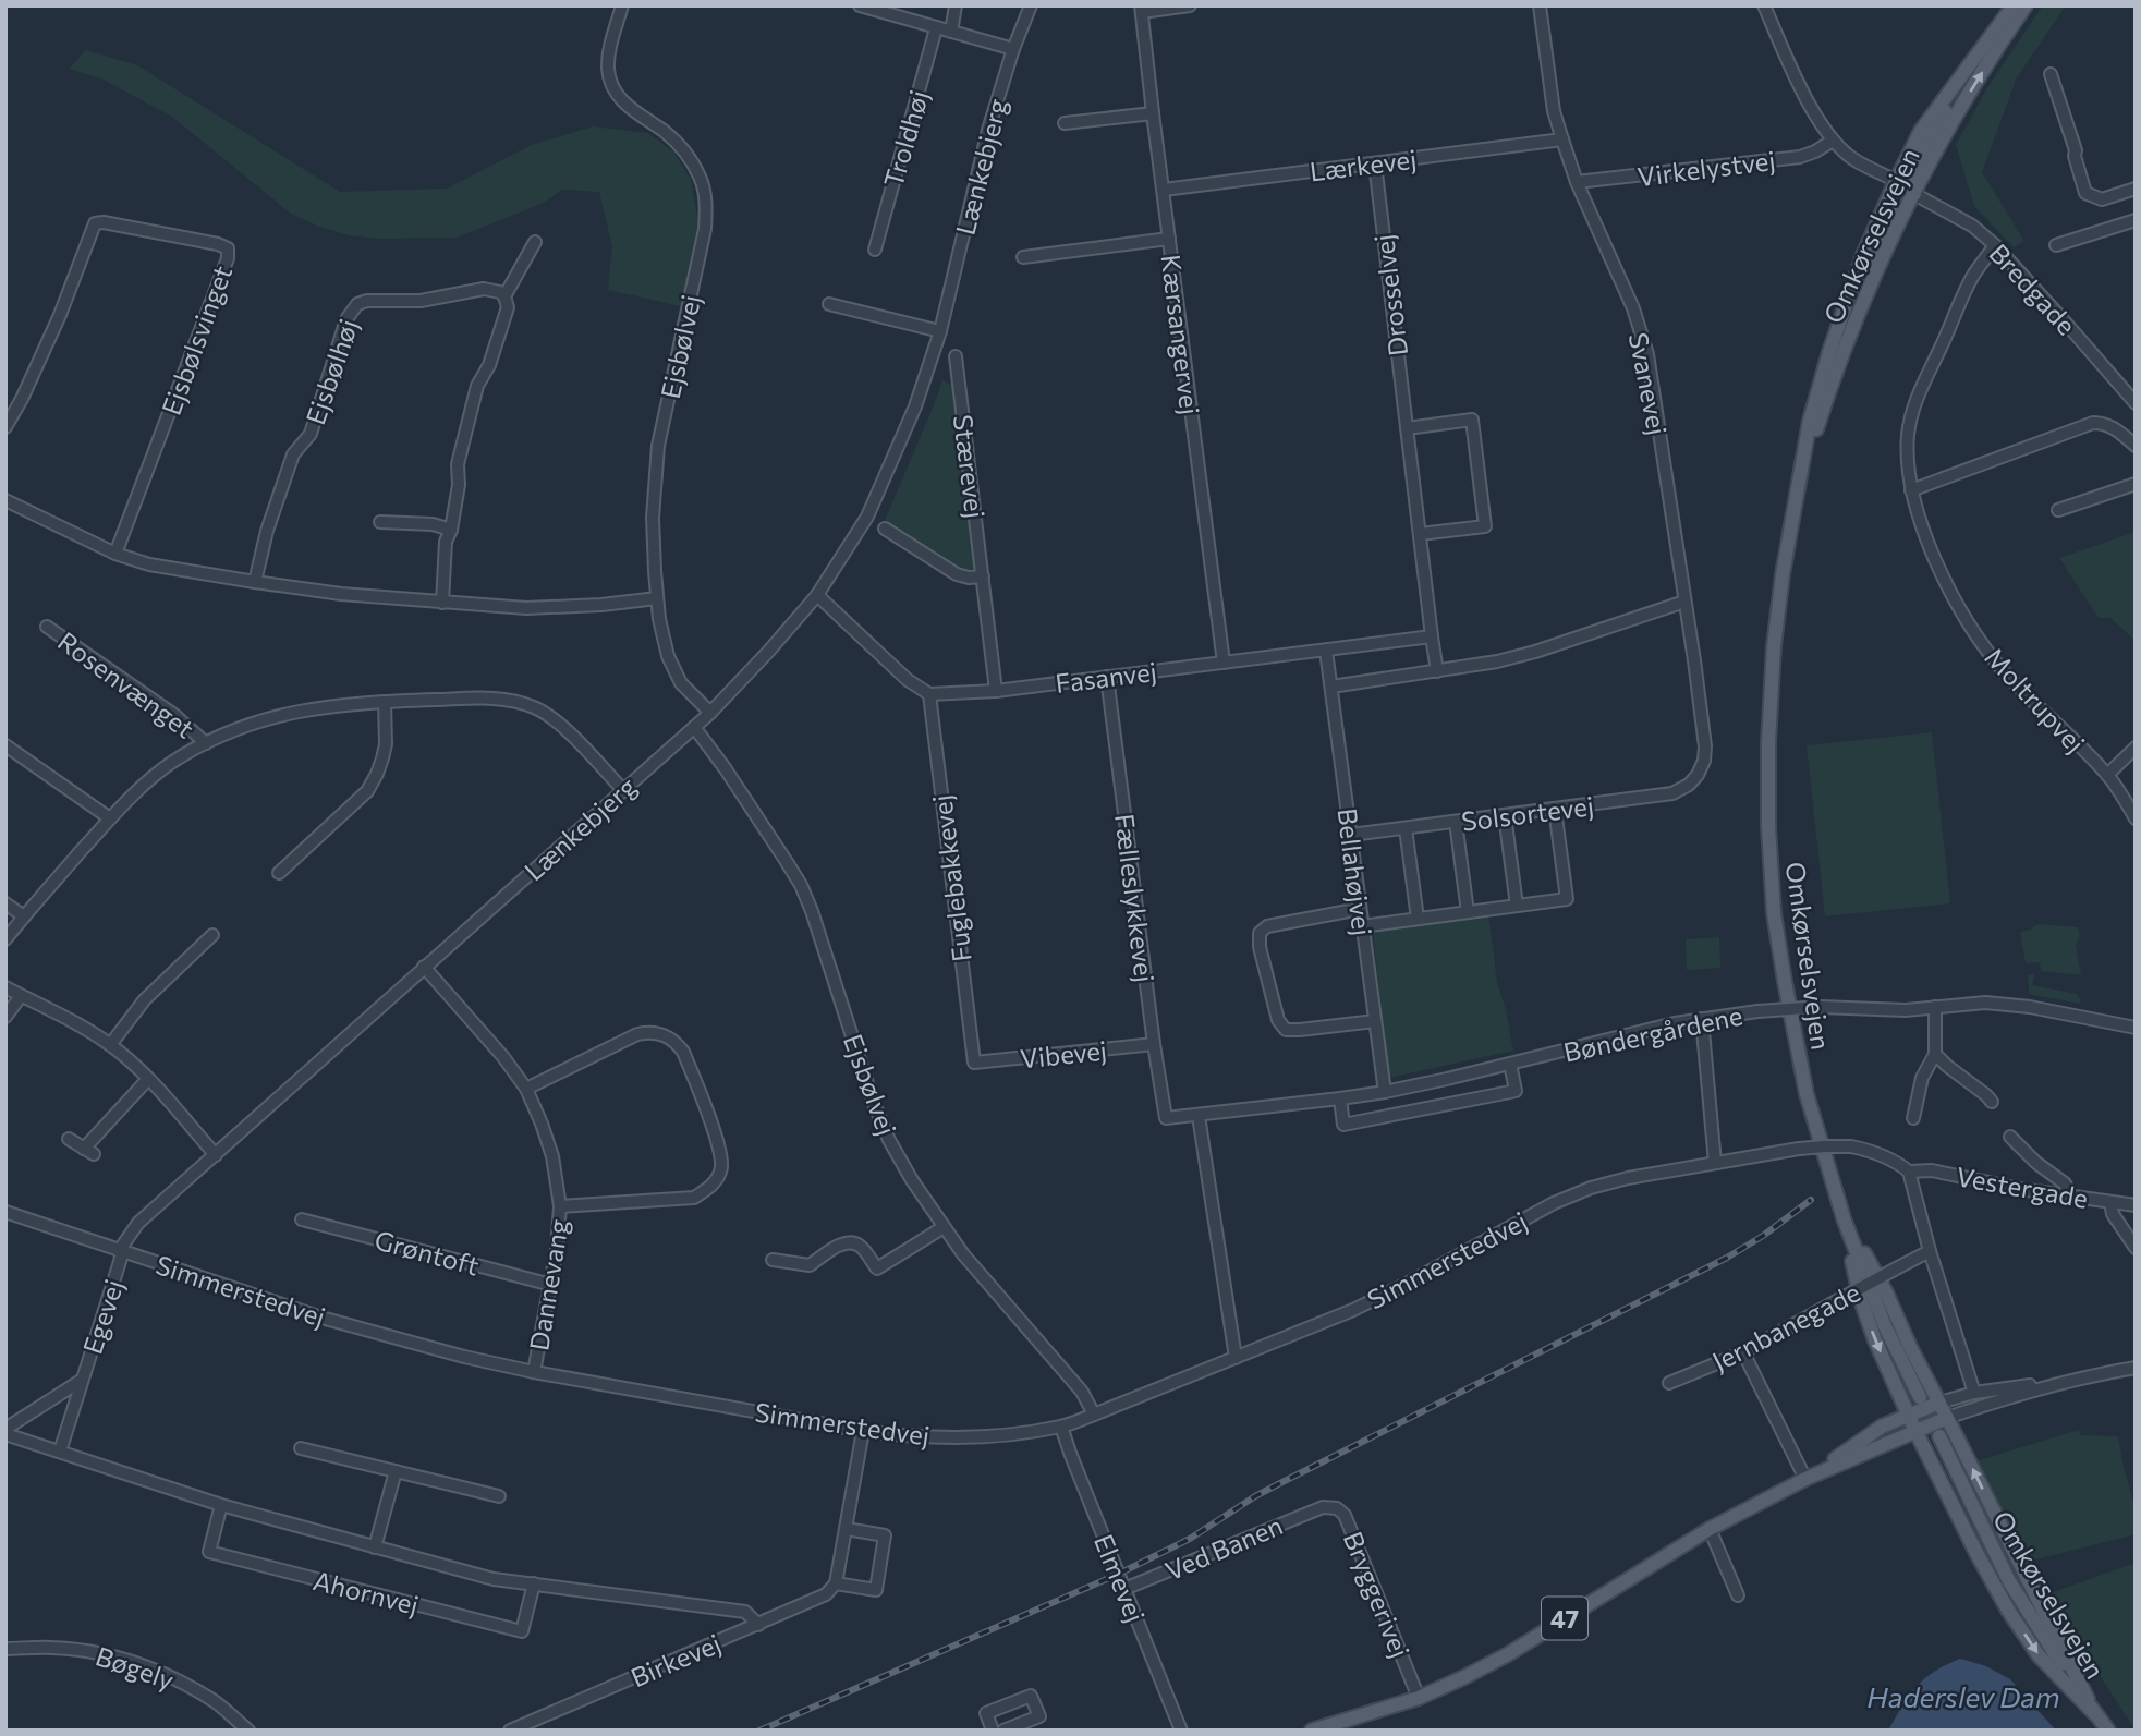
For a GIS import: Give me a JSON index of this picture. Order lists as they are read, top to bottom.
{
  "streets": {
    "main road": ["Omkørselsvejen", "47"],
    "street": [
      "Troldhøj",
      "Lærkevej",
      "Lænkebjerg",
      "Virkelystvej",
      "Bredgade",
      "Drosselvej",
      "Kærsangervej",
      "Ejsbølsvinget",
      "Ejsbølvej",
      "Ejsbølhøj",
      "Svanevej",
      "Stærevej",
      "Fasanvej",
      "Rosenvænget",
      "Moltrupvej",
      "Solsortevej",
      "Bellahøjvej",
      "Fuglebakkevej",
      "Fælleslykkevej",
      "Bøndergårdene",
      "Vibevej",
      "Vestergade",
      "Grøntoft",
      "Simmerstedvej",
      "Dannevang",
      "Egevej",
      "Jernbanegade",
      "Ved Banen",
      "Elmevej",
      "Ahornvej",
      "Bryggerivej",
      "Birkevej",
      "Bøgely"
    ]
  },
  "crossings": [
    ["Lærkevej", "Drosselvej"],
    ["Lærkevej", "Kærsangervej"],
    ["Lærkevej", "Svanevej"],
    ["Lænkebjerg", "Ejsbølvej"],
    ["Lænkebjerg", "Rosenvænget"],
    ["Lænkebjerg", "Simmerstedvej"],
    ["Lænkebjerg", "Dannevang"],
    ["Lænkebjerg", "Egevej"],
    ["Virkelystvej", "Svanevej"],
    ["Omkørselsvejen", "Bredgade"],
    ["Bredgade", "Moltrupvej"],
    ["Drosselvej", "Fasanvej"],
    ["Kærsangervej", "Fasanvej"],
    ["Ejsbølvej", "Simmerstedvej"],
    ["Svanevej", "Solsortevej"],
    ["Stærevej", "Fasanvej"],
    ["Fasanvej", "Bellahøjvej"],
    ["Fasanvej", "Fuglebakkevej"],
    ["Fasanvej", "Fælleslykkevej"],
    ["Solsortevej", "Bellahøjvej"],
    ["Bellahøjvej", "Bøndergårdene"],
    ["Fuglebakkevej", "Vibevej"],
    ["Fælleslykkevej", "Bøndergårdene"],
    ["Fælleslykkevej", "Vibevej"],
    ["Vestergade", "Simmerstedvej"],
    ["Grøntoft", "Dannevang"],
    ["Simmerstedvej", "Dannevang"],
    ["Simmerstedvej", "Egevej"],
    ["Simmerstedvej", "Elmevej"],
    ["Egevej", "Ahornvej"],
    ["Ved Banen", "Elmevej"],
    ["Ved Banen", "Bryggerivej"],
    ["Ahornvej", "Birkevej"],
    ["Bryggerivej", "47"]
  ],
  "water": ["Haderslev Dam"]
}
